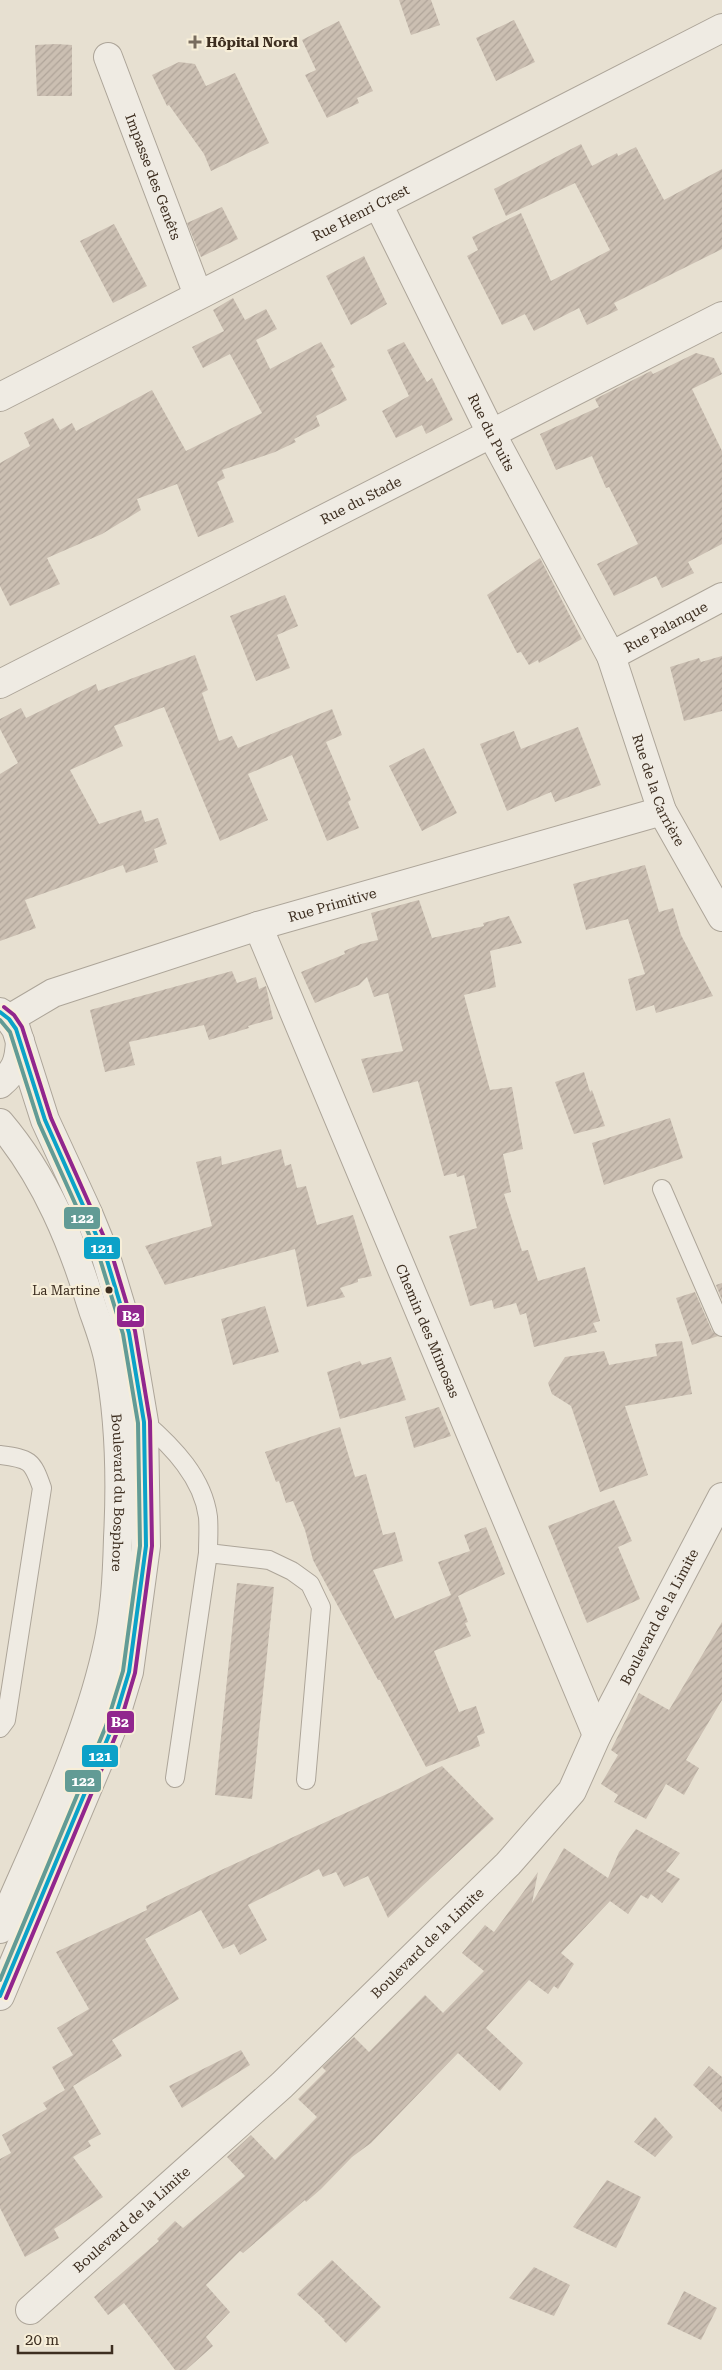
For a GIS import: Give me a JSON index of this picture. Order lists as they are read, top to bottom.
{
  "streets": {
    "street": [
      "Impasse des Genêts",
      "Rue Henri Crest",
      "Rue du Puits",
      "Rue du Stade",
      "Rue Palanque",
      "Rue de la Carrière",
      "Rue Primitive",
      "Chemin des Mimosas",
      "Boulevard du Bosphore",
      "Boulevard de la Limite"
    ]
  },
  "crossings": [
    ["Impasse des Genêts", "Rue Henri Crest"],
    ["Rue Henri Crest", "Rue du Puits"],
    ["Rue du Puits", "Rue du Stade"],
    ["Rue du Puits", "Rue Palanque"],
    ["Rue du Puits", "Rue de la Carrière"],
    ["Rue Palanque", "Rue de la Carrière"],
    ["Rue de la Carrière", "Rue Primitive"],
    ["Rue Primitive", "Chemin des Mimosas"],
    ["Rue Primitive", "Boulevard du Bosphore"],
    ["Chemin des Mimosas", "Boulevard de la Limite"]
  ],
  "places": {
    "health": ["Hôpital Nord"],
    "other": ["La Martine"]
  },
  "lines": ["transit line B2", "transit line 121", "transit line 122"],
  "scale_bar": "20 m"
}
